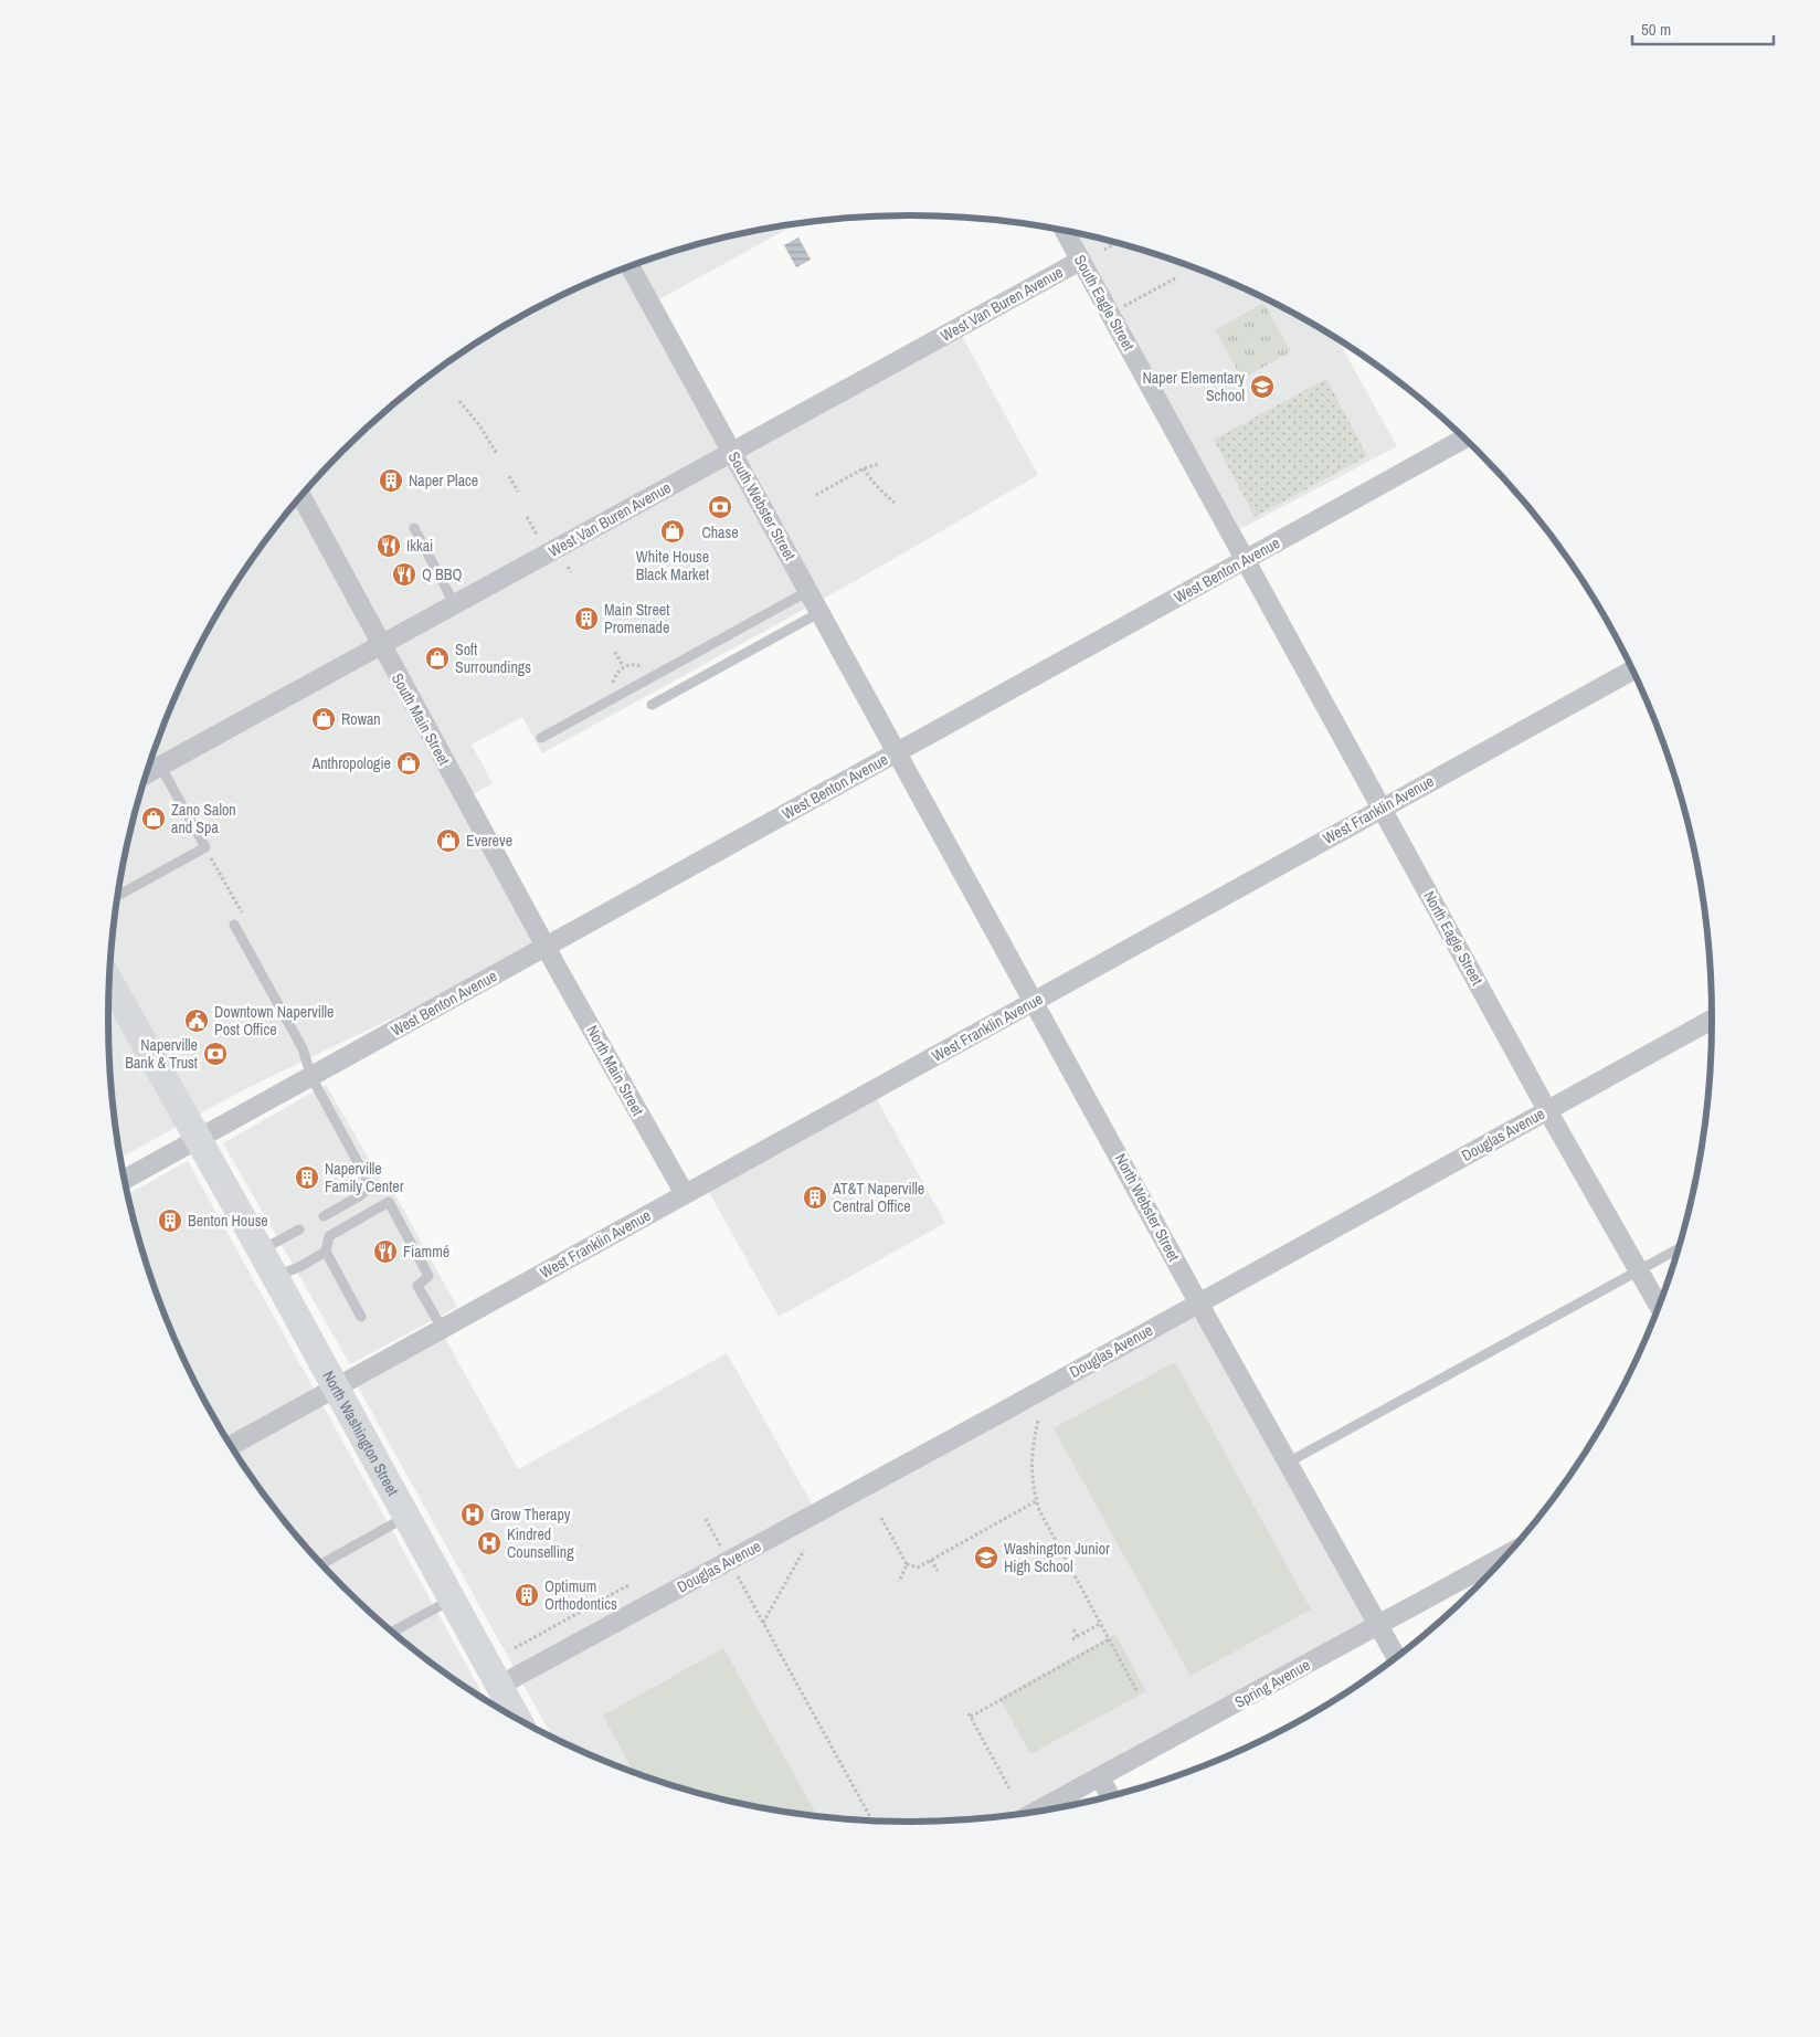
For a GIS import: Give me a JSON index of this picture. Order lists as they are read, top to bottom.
{
  "streets": {
    "main road": ["North Washington Street"],
    "street": [
      "South Eagle Street",
      "West Van Buren Avenue",
      "South Webster Street",
      "West Benton Avenue",
      "South Main Street",
      "West Franklin Avenue",
      "North Eagle Street",
      "North Main Street",
      "Douglas Avenue",
      "North Webster Street",
      "Spring Avenue"
    ]
  },
  "crossings": [
    ["South Eagle Street", "West Van Buren Avenue"],
    ["South Eagle Street", "West Benton Avenue"],
    ["South Eagle Street", "North Eagle Street"],
    ["West Van Buren Avenue", "South Webster Street"],
    ["West Van Buren Avenue", "South Main Street"],
    ["South Webster Street", "West Benton Avenue"],
    ["South Webster Street", "North Webster Street"],
    ["West Benton Avenue", "South Main Street"],
    ["West Benton Avenue", "North Eagle Street"],
    ["West Benton Avenue", "North Main Street"],
    ["West Benton Avenue", "North Webster Street"],
    ["West Benton Avenue", "North Washington Street"],
    ["South Main Street", "North Main Street"],
    ["West Franklin Avenue", "North Eagle Street"],
    ["West Franklin Avenue", "North Main Street"],
    ["West Franklin Avenue", "North Webster Street"],
    ["West Franklin Avenue", "North Washington Street"],
    ["North Eagle Street", "Douglas Avenue"],
    ["Douglas Avenue", "North Webster Street"],
    ["Douglas Avenue", "North Washington Street"],
    ["North Webster Street", "Spring Avenue"]
  ],
  "places": {
    "school or university": ["Naper Elementary School", "Washington Junior High School"],
    "building": [
      "Naper Place",
      "Main Street Promenade",
      "Naperville Family Center",
      "AT&T Naperville Central Office",
      "Benton House",
      "Optimum Orthodontics"
    ],
    "bank": ["Chase", "Naperville Bank & Trust"],
    "shop": [
      "White House Black Market",
      "Soft Surroundings",
      "Rowan",
      "Anthropologie",
      "Zano Salon and Spa",
      "Evereve"
    ],
    "restaurant": ["Ikkai", "Q BBQ", "Fiammé"],
    "public building": ["Downtown Naperville Post Office"],
    "hospital": ["Grow Therapy", "Kindred Counselling"]
  },
  "scale_bar": "50 m"
}
